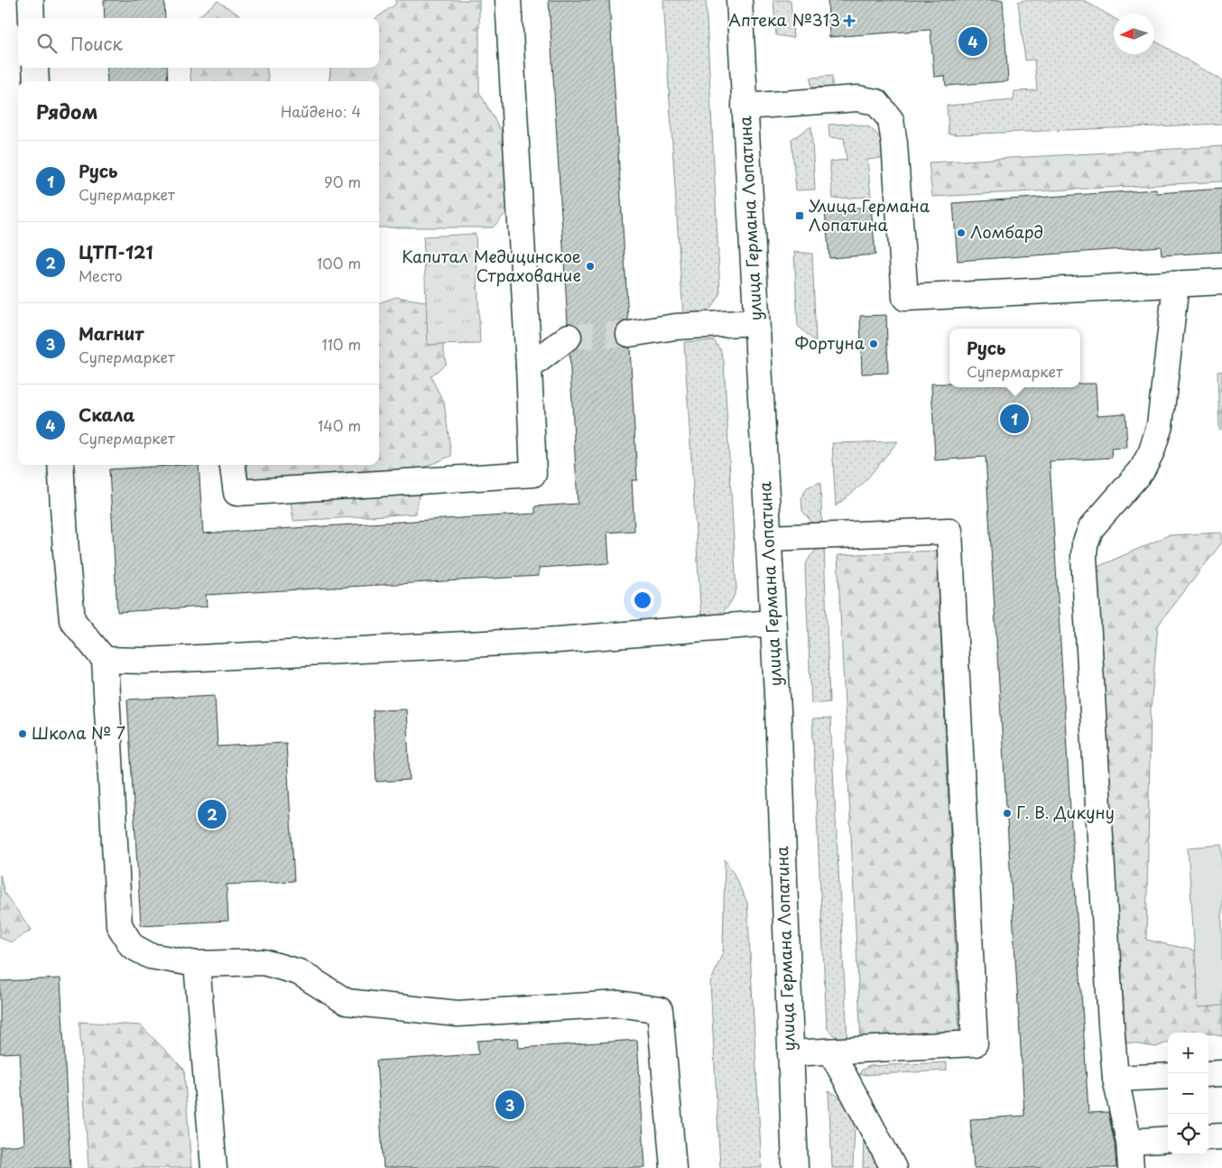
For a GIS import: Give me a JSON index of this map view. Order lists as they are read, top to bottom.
{
  "streets": {
    "street": ["улица Германа Лопатина"]
  },
  "places": {
    "health": ["Аптека №313"],
    "transit": ["Улица Германа Лопатина"],
    "other": [
      "Ломбард",
      "Капитал Медицинское Страхование",
      "Фортуна",
      "Школа № 7",
      "Г. В. Дикуну"
    ]
  },
  "north": "left",
  "page": {
    "search": "Поиск",
    "pins": [
      "4",
      "1",
      "2",
      "3"
    ],
    "heading": ["Рядом", "Найдено: 4"],
    "list": [
      {
        "mark": "1",
        "name": "Русь",
        "note": "Супермаркет",
        "value": "90 m"
      },
      {
        "mark": "2",
        "name": "ЦТП-121",
        "note": "Место",
        "value": "100 m"
      },
      {
        "mark": "3",
        "name": "Магнит",
        "note": "Супермаркет",
        "value": "110 m"
      },
      {
        "mark": "4",
        "name": "Скала",
        "note": "Супермаркет",
        "value": "140 m"
      }
    ],
    "popup": ["Русь", "Супермаркет"],
    "map_buttons": ["+", "−"]
  }
}
